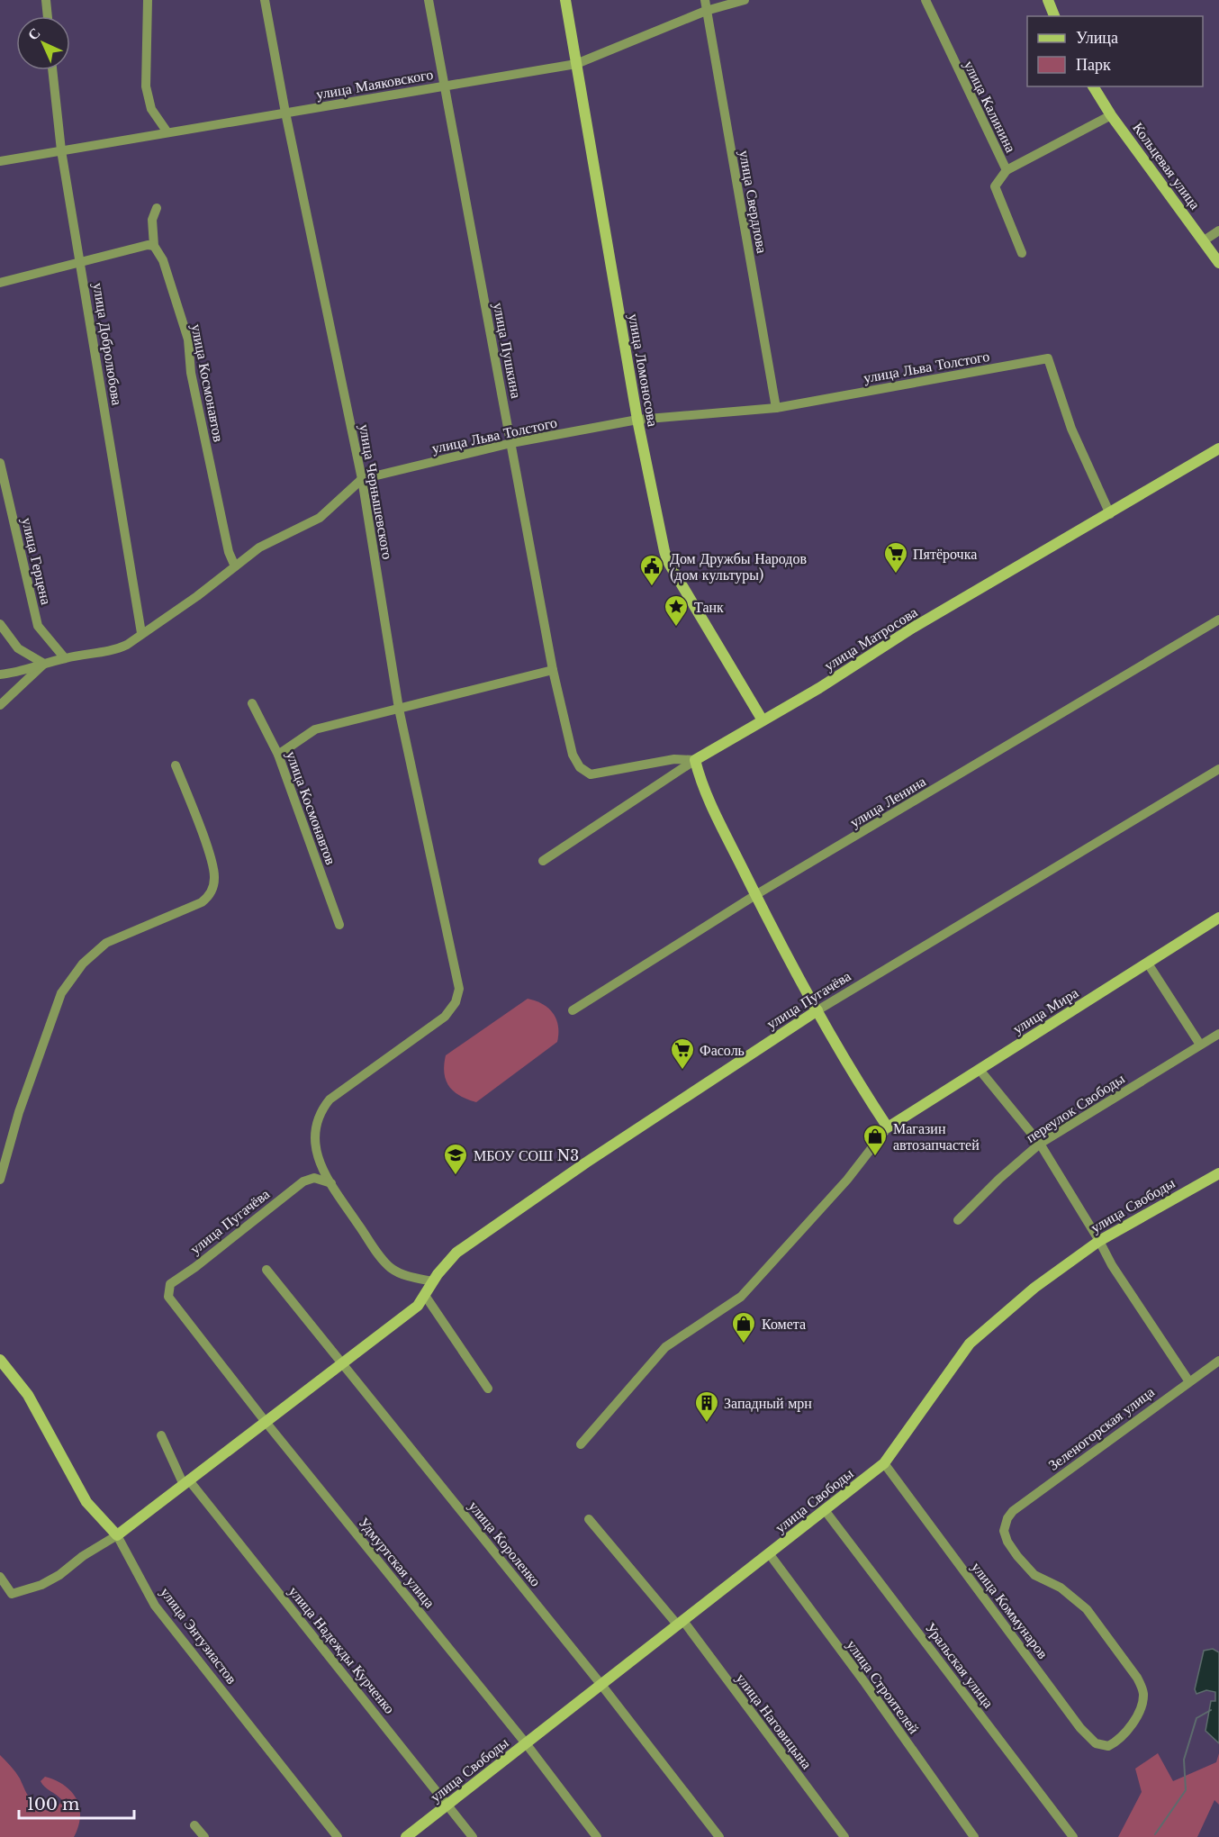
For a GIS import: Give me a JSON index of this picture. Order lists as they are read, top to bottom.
{
  "streets": {
    "street": [
      "улица Маяковского",
      "улица Калинина",
      "Кольцевая улица",
      "улица Свердлова",
      "улица Добролюбова",
      "улица Пушкина",
      "улица Льва Толстого",
      "улица Ломоносова",
      "улица Космонавтов",
      "улица Чернышевского",
      "улица Герцена",
      "улица Матросова",
      "улица Ленина",
      "улица Пугачёва",
      "улица Мира",
      "переулок Свободы",
      "улица Свободы",
      "Зеленогорская улица",
      "улица Короленко",
      "Удмуртская улица",
      "улица Коммунаров",
      "улица Энтузиастов",
      "улица Надежды Курченко",
      "Уральская улица",
      "улица Строителей",
      "улица Наговицына"
    ]
  },
  "crossings": [
    ["улица Маяковского", "улица Свердлова"],
    ["улица Маяковского", "улица Добролюбова"],
    ["улица Маяковского", "улица Пушкина"],
    ["улица Маяковского", "улица Ломоносова"],
    ["улица Маяковского", "улица Чернышевского"],
    ["улица Свердлова", "улица Льва Толстого"],
    ["улица Добролюбова", "улица Льва Толстого"],
    ["улица Пушкина", "улица Льва Толстого"],
    ["улица Пушкина", "улица Матросова"],
    ["улица Льва Толстого", "улица Ломоносова"],
    ["улица Льва Толстого", "улица Космонавтов"],
    ["улица Льва Толстого", "улица Чернышевского"],
    ["улица Льва Толстого", "улица Герцена"],
    ["улица Льва Толстого", "улица Матросова"],
    ["улица Ломоносова", "улица Матросова"],
    ["улица Чернышевского", "улица Пугачёва"],
    ["улица Пугачёва", "улица Короленко"],
    ["улица Пугачёва", "Удмуртская улица"],
    ["улица Пугачёва", "улица Энтузиастов"],
    ["улица Пугачёва", "улица Надежды Курченко"],
    ["улица Свободы", "улица Короленко"],
    ["улица Свободы", "Удмуртская улица"],
    ["улица Свободы", "улица Коммунаров"],
    ["улица Свободы", "улица Надежды Курченко"],
    ["улица Свободы", "Уральская улица"],
    ["улица Свободы", "улица Строителей"],
    ["улица Свободы", "улица Наговицына"],
    ["Зеленогорская улица", "улица Коммунаров"]
  ],
  "places": {
    "supermarket": ["Пятёрочка", "Фасоль"],
    "public building": ["Дом Дружбы Народов (дом культуры)"],
    "place": ["Танк"],
    "shop": ["Магазин автозапчастей", "Комета"],
    "school or university": ["МБОУ СОШ N3"],
    "building": ["Западный мрн"]
  },
  "legend": ["Улица", "Парк"],
  "scale_bar": "100 m",
  "north": "top left"
}
